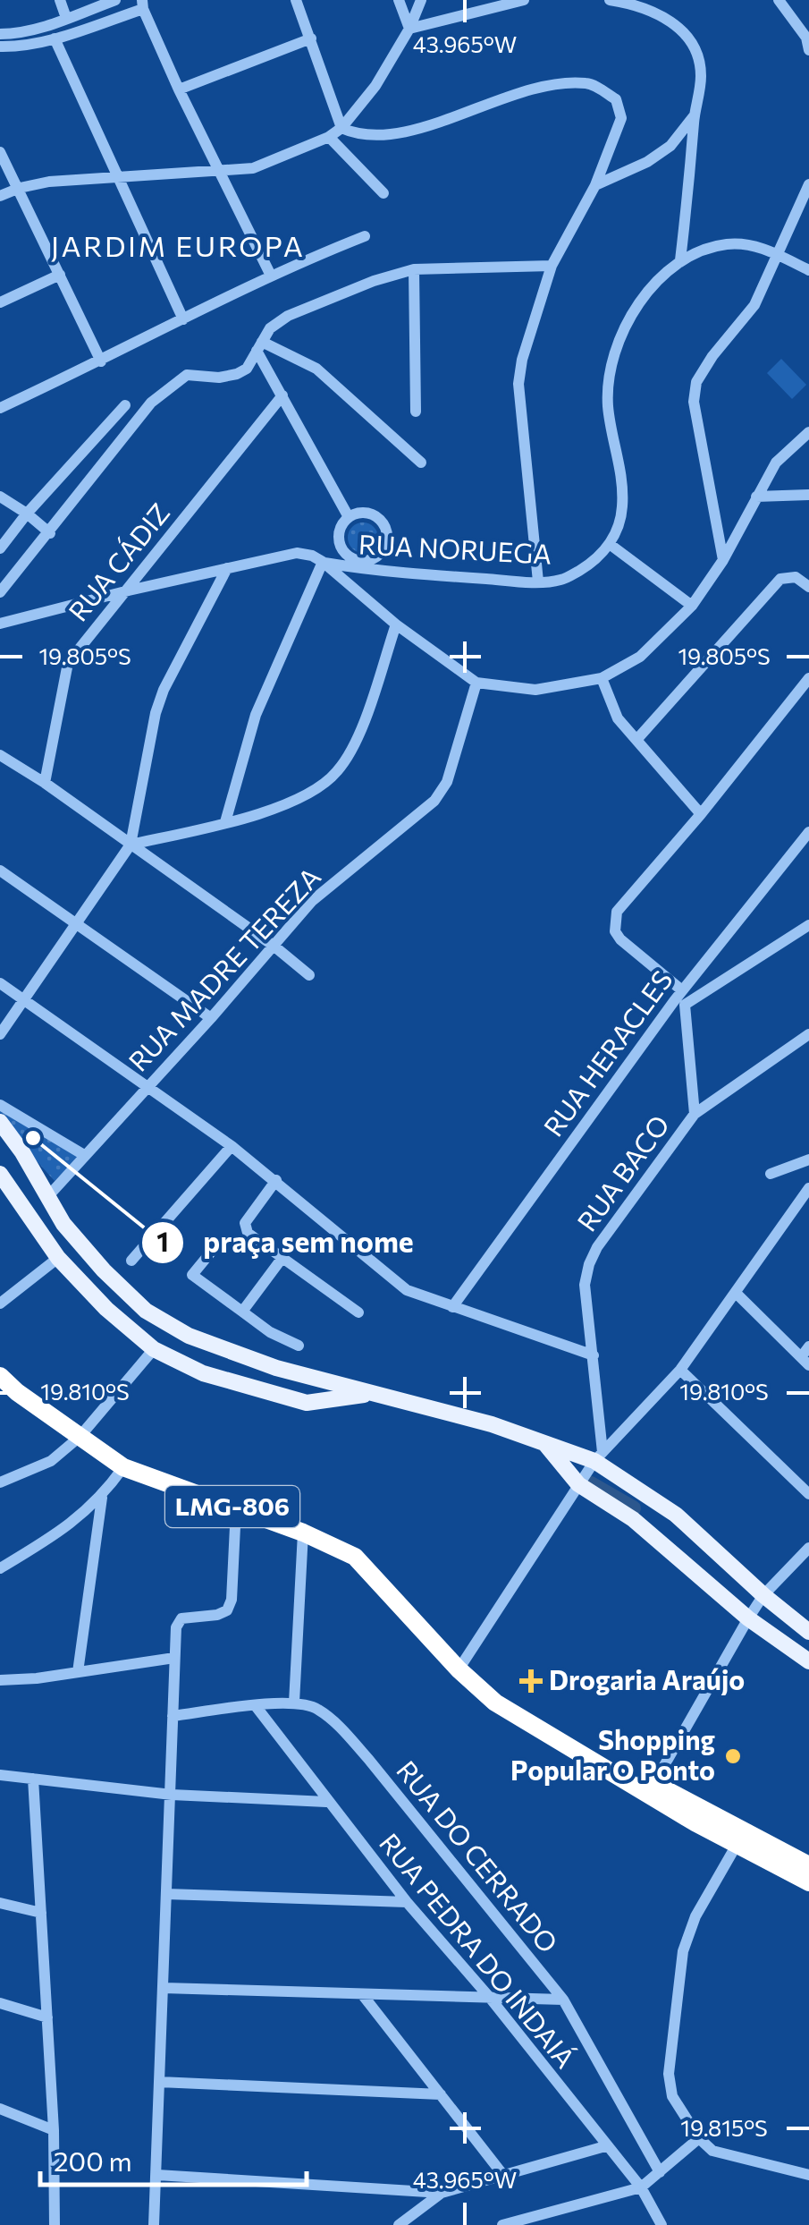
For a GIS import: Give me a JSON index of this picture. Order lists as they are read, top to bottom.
{
  "streets": {
    "highway": ["LMG-806"],
    "street": [
      "RUA NORUEGA",
      "RUA CÁDIZ",
      "RUA MADRE TEREZA",
      "RUA HERACLES",
      "RUA BACO",
      "RUA DO CERRADO",
      "RUA PEDRA DO INDAIÁ"
    ]
  },
  "crossings": [
    ["RUA NORUEGA", "RUA CÁDIZ"],
    ["RUA DO CERRADO", "RUA PEDRA DO INDAIÁ"]
  ],
  "districts": ["JARDIM EUROPA"],
  "places": {
    "other": ["praça sem nome", "Shopping Popular O Ponto"],
    "health": ["Drogaria Araújo"]
  },
  "scale_bar": "200 m",
  "coordinates": [
    "43.965°W",
    "19.805°S",
    "19.810°S",
    "19.815°S"
  ]
}
